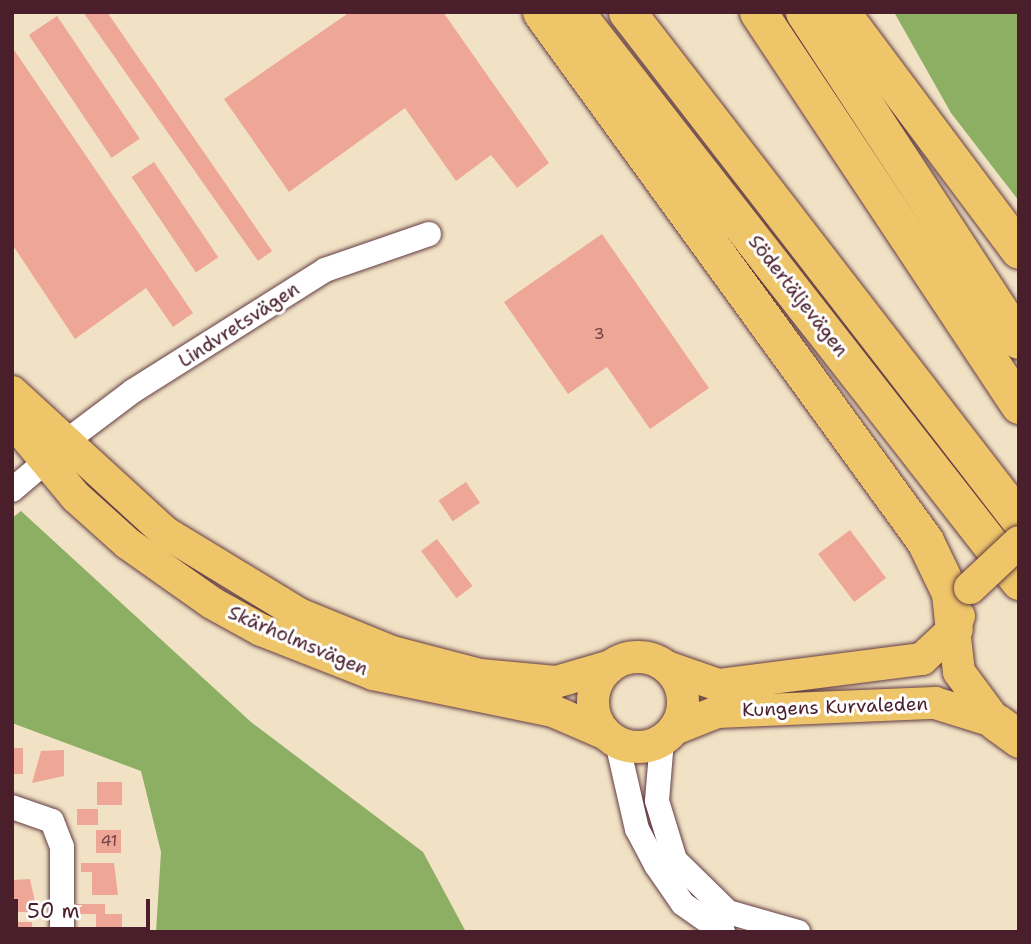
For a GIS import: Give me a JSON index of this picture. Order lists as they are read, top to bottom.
{
  "streets": {
    "highway": ["Södertäljevägen"],
    "main road": ["Skärholmsvägen", "Kungens Kurvaleden"],
    "street": ["Lindvretsvägen"]
  },
  "crossings": [
    ["Lindvretsvägen", "Skärholmsvägen"],
    ["Skärholmsvägen", "Kungens Kurvaleden"]
  ],
  "house_numbers": ["3", "41"],
  "scale_bar": "50 m"
}
